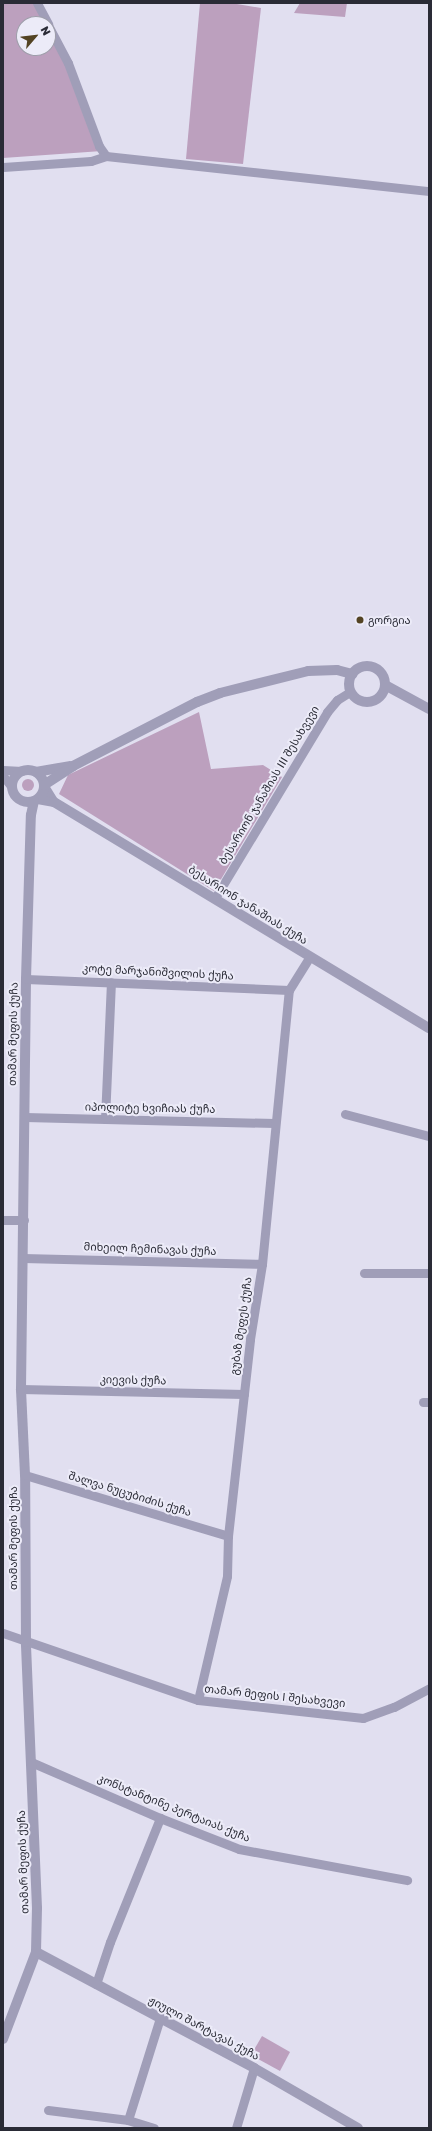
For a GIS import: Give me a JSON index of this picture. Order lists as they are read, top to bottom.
{
  "streets": {
    "street": [
      "ბესარიონ ჯანაშიას III შესახვევი",
      "ბესარიონ ჯანაშიას ქუჩა",
      "კოტე მარჯანიშვილის ქუჩა",
      "თამარ მეფის ქუჩა",
      "იპოლიტე ხვიჩიას ქუჩა",
      "მიხეილ ჩემინავას ქუჩა",
      "გუბაზ მეფეს ქუჩა",
      "კიევის ქუჩა",
      "შალვა ნუცუბიძის ქუჩა",
      "თამარ მეფის I შესახვევი",
      "კონსტანტინე პერტაიას ქუჩა",
      "ჟიული შარტავას ქუჩა"
    ]
  },
  "crossings": [
    ["ბესარიონ ჯანაშიას III შესახვევი", "ბესარიონ ჯანაშიას ქუჩა"],
    ["ბესარიონ ჯანაშიას ქუჩა", "გუბაზ მეფეს ქუჩა"],
    ["კოტე მარჯანიშვილის ქუჩა", "თამარ მეფის ქუჩა"],
    ["კოტე მარჯანიშვილის ქუჩა", "გუბაზ მეფეს ქუჩა"],
    ["თამარ მეფის ქუჩა", "იპოლიტე ხვიჩიას ქუჩა"],
    ["თამარ მეფის ქუჩა", "მიხეილ ჩემინავას ქუჩა"],
    ["თამარ მეფის ქუჩა", "კიევის ქუჩა"],
    ["თამარ მეფის ქუჩა", "შალვა ნუცუბიძის ქუჩა"],
    ["თამარ მეფის ქუჩა", "თამარ მეფის I შესახვევი"],
    ["თამარ მეფის ქუჩა", "კონსტანტინე პერტაიას ქუჩა"],
    ["თამარ მეფის ქუჩა", "ჟიული შარტავას ქუჩა"],
    ["იპოლიტე ხვიჩიას ქუჩა", "გუბაზ მეფეს ქუჩა"],
    ["მიხეილ ჩემინავას ქუჩა", "გუბაზ მეფეს ქუჩა"],
    ["გუბაზ მეფეს ქუჩა", "კიევის ქუჩა"],
    ["გუბაზ მეფეს ქუჩა", "შალვა ნუცუბიძის ქუჩა"],
    ["გუბაზ მეფეს ქუჩა", "თამარ მეფის I შესახვევი"]
  ],
  "places": ["გორგია"],
  "north": "top right"
}
